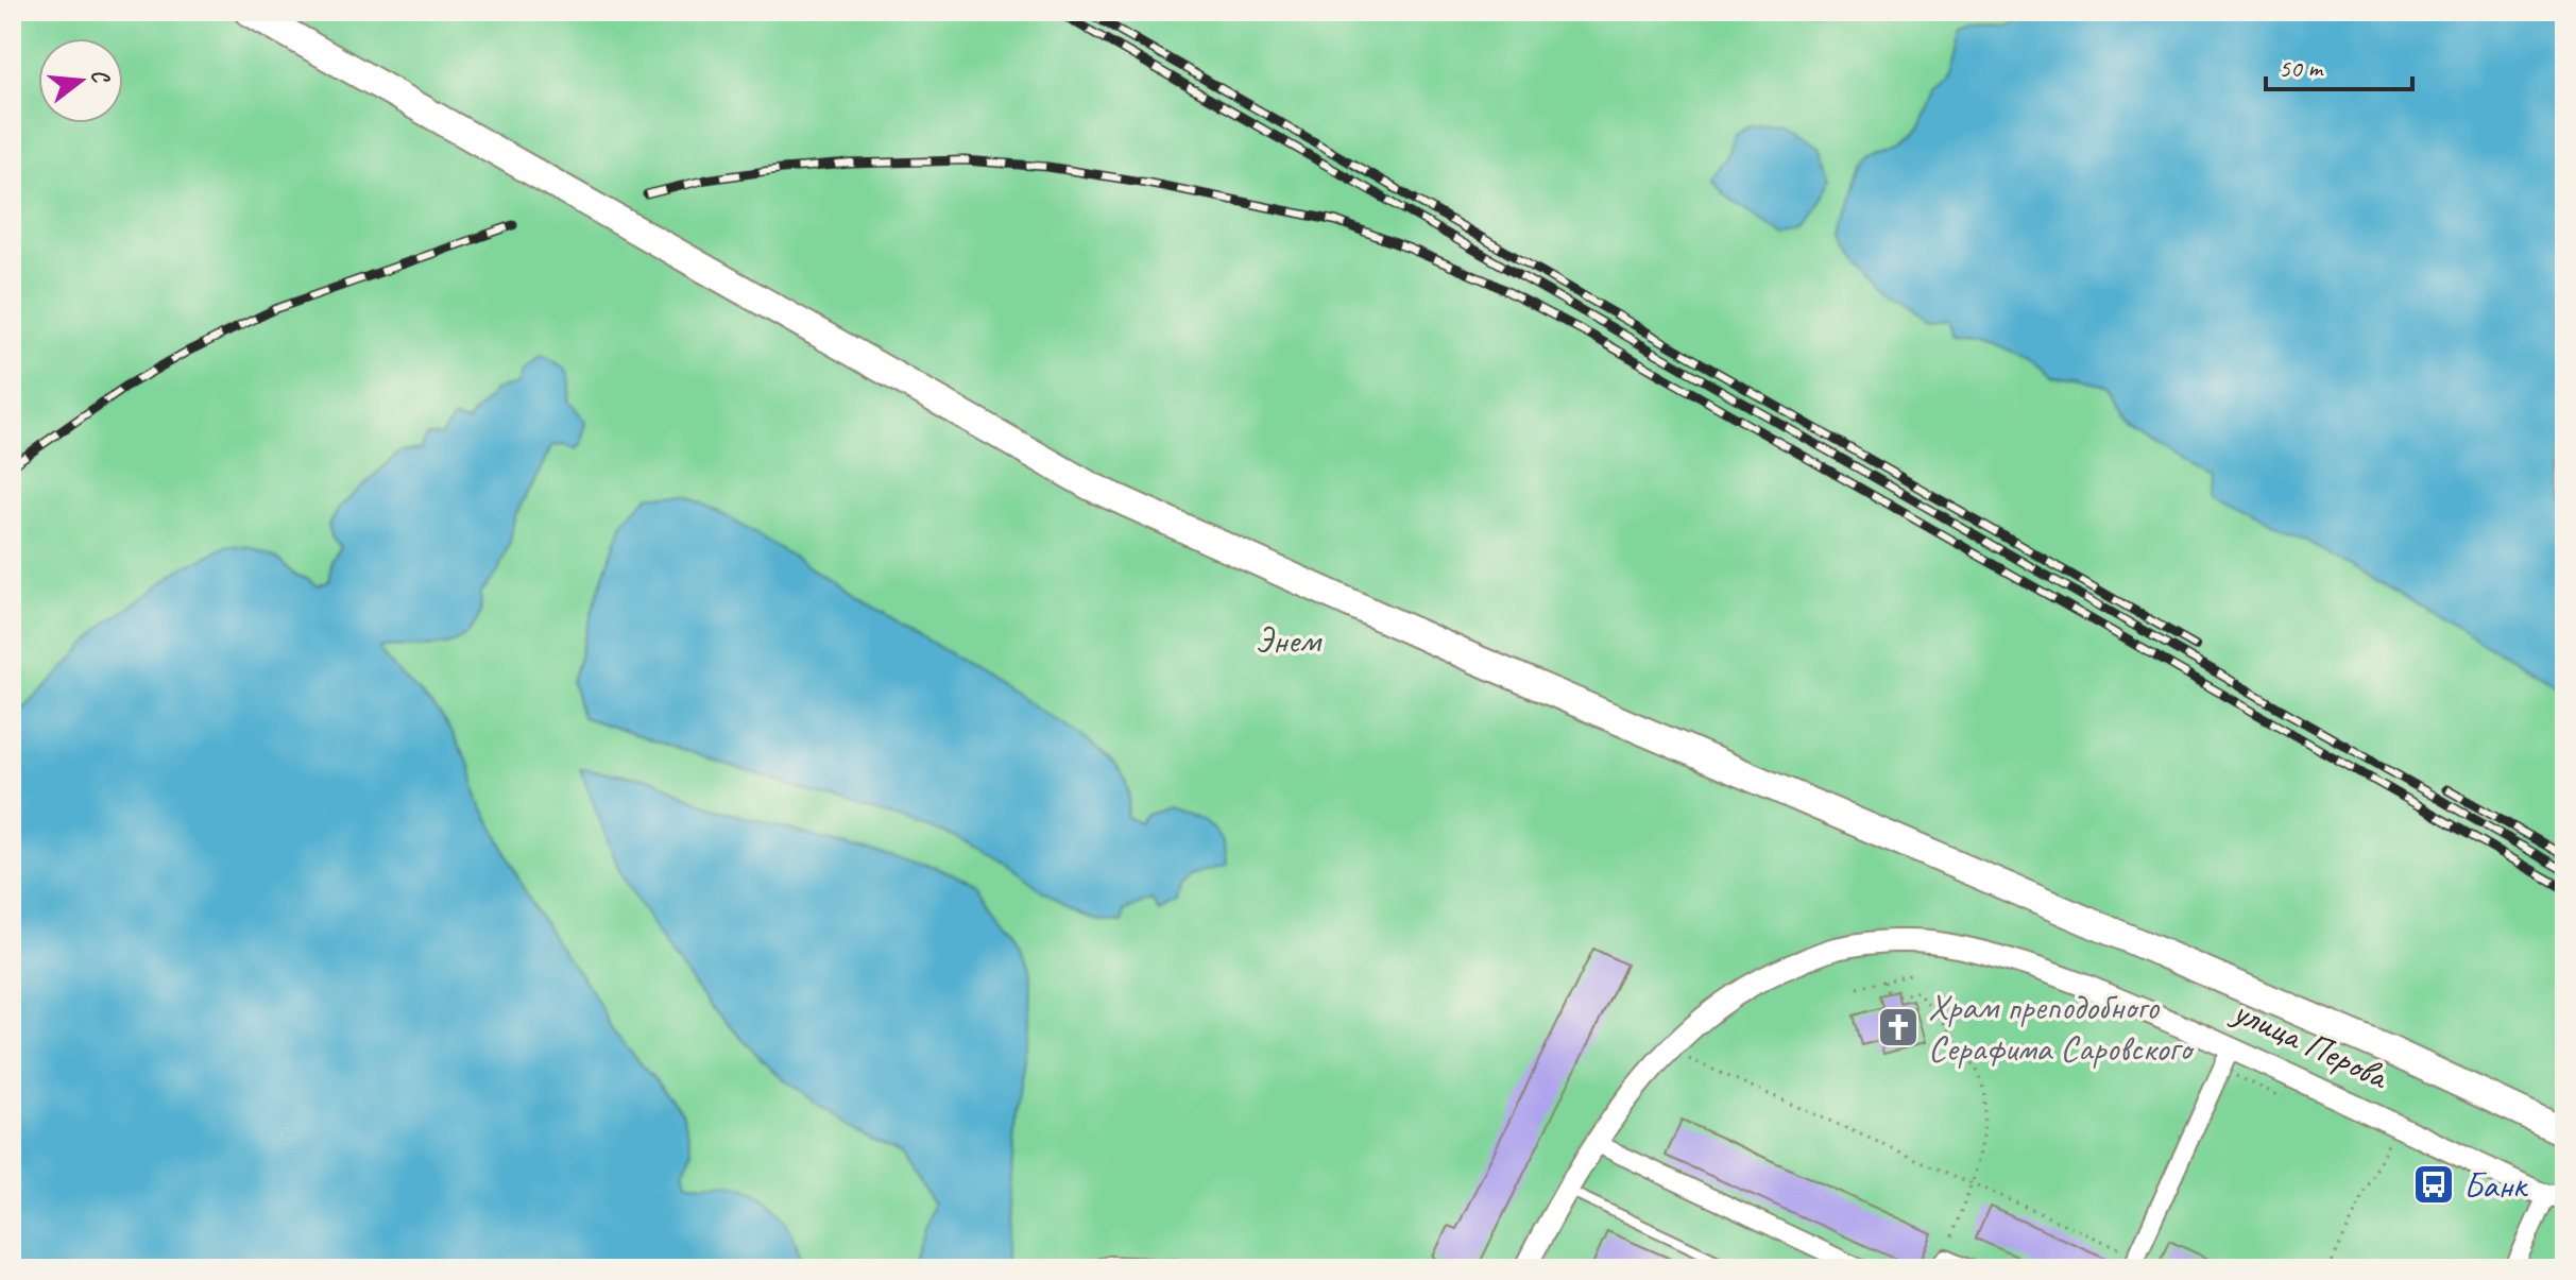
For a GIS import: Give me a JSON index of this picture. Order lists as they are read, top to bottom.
{
  "streets": {
    "highway": ["улица Перова"]
  },
  "parks": ["Энем"],
  "places": {
    "church": ["Храм преподобного Серафима Саровского"],
    "bus stop": ["Банк"]
  },
  "scale_bar": "50 m",
  "north": "right"
}
